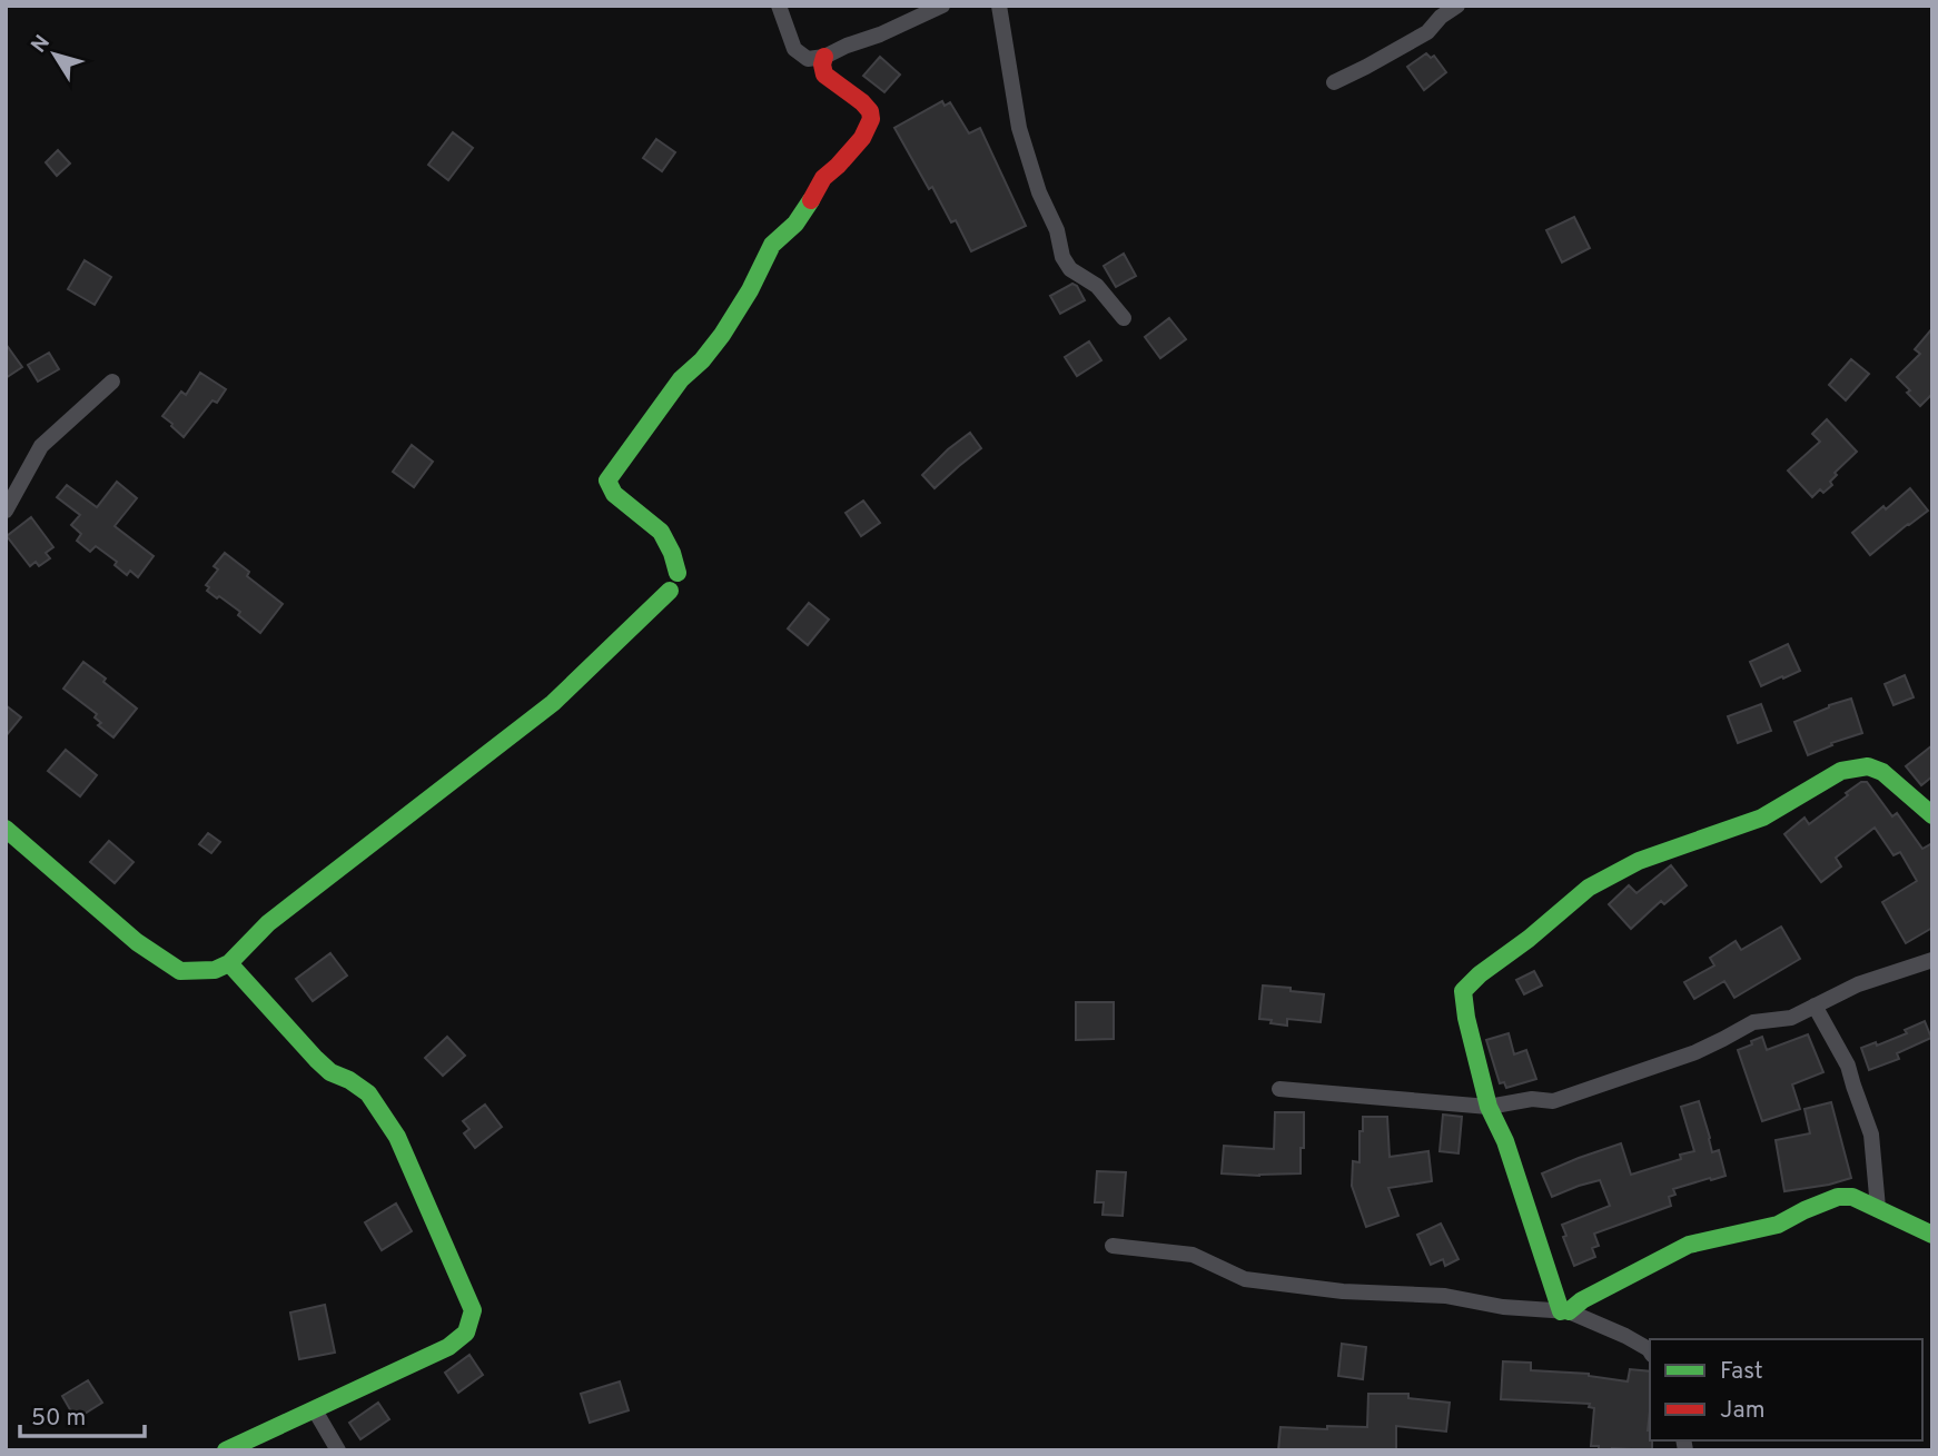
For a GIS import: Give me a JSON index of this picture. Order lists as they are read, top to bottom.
{
  "legend": ["Fast", "Jam"],
  "scale_bar": "50 m",
  "north": "top left"
}
